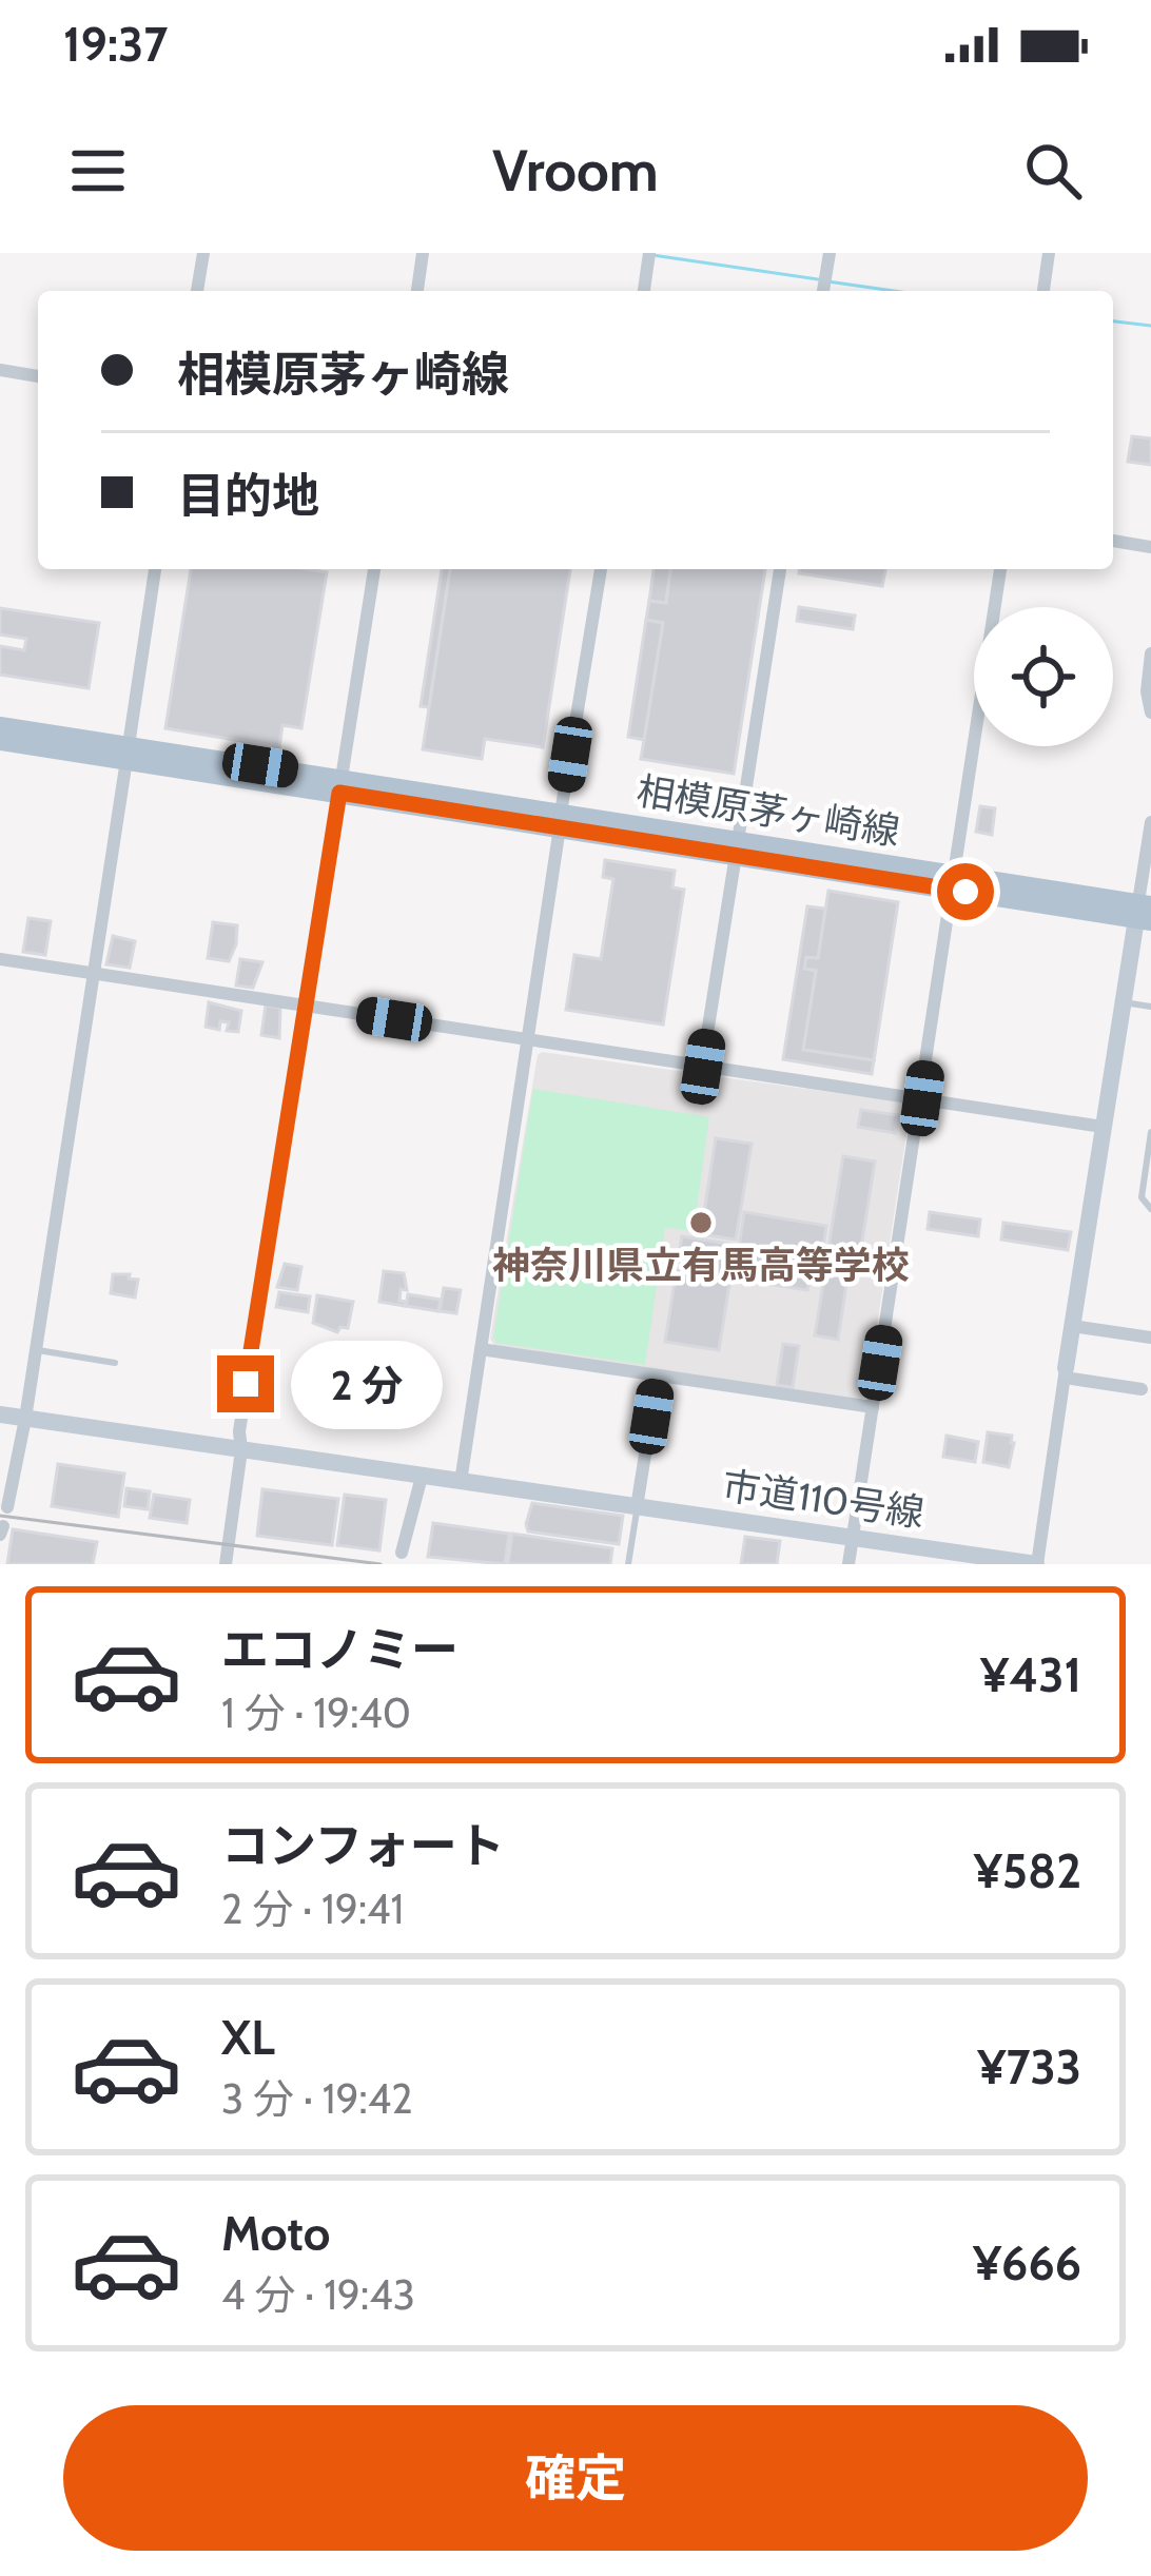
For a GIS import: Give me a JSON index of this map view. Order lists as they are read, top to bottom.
{
  "streets": {
    "main road": ["相模原茅ヶ崎線"],
    "street": ["市道110号線"]
  },
  "places": ["神奈川県立有馬高等学校"],
  "page": {
    "status": "19:37",
    "header": "Vroom",
    "banner": ["相模原茅ヶ崎線", "目的地"],
    "bubble": "2 分",
    "list": [
      {
        "name": "エコノミー",
        "note": "1 分 · 19:40",
        "value": "¥431"
      },
      {
        "name": "コンフォート",
        "note": "2 分 · 19:41",
        "value": "¥582"
      },
      {
        "name": "XL",
        "note": "3 分 · 19:42",
        "value": "¥733"
      },
      {
        "name": "Moto",
        "note": "4 分 · 19:43",
        "value": "¥666"
      }
    ],
    "buttons": "確定"
  }
}
